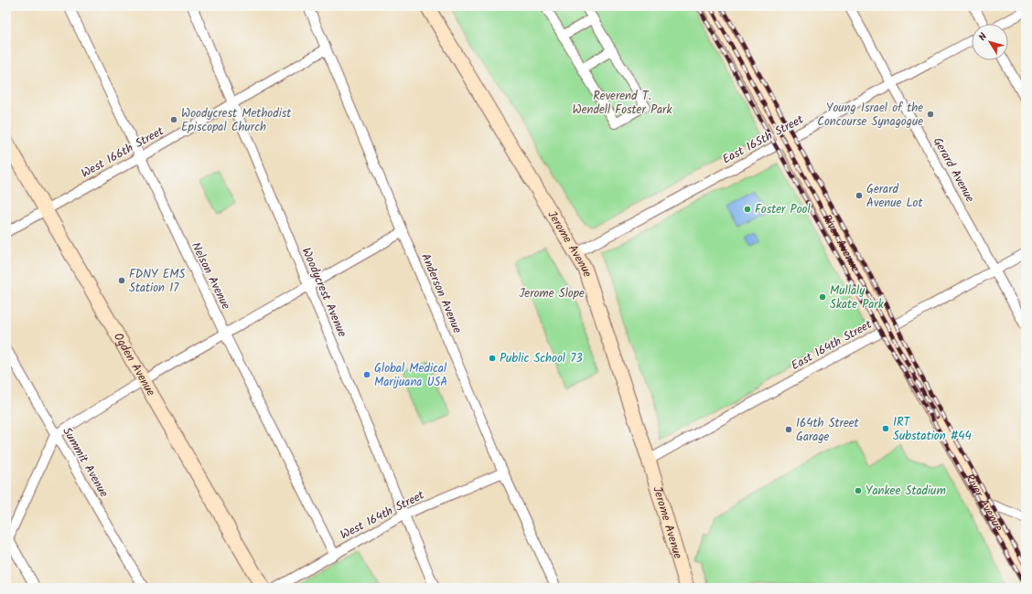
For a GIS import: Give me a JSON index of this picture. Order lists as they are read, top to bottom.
{
  "streets": {
    "main road": ["River Avenue", "Jerome Avenue", "Ogden Avenue"],
    "street": [
      "East 165th Street",
      "West 166th Street",
      "Gerard Avenue",
      "Nelson Avenue",
      "Woodycrest Avenue",
      "Anderson Avenue",
      "East 164th Street",
      "Summit Avenue",
      "West 164th Street"
    ]
  },
  "crossings": [
    ["East 165th Street", "Gerard Avenue"],
    ["East 165th Street", "River Avenue"],
    ["East 165th Street", "Jerome Avenue"],
    ["West 166th Street", "Nelson Avenue"],
    ["West 166th Street", "Woodycrest Avenue"],
    ["West 166th Street", "Anderson Avenue"],
    ["West 166th Street", "Ogden Avenue"],
    ["Gerard Avenue", "East 164th Street"],
    ["River Avenue", "East 164th Street"],
    ["Jerome Avenue", "East 164th Street"],
    ["Nelson Avenue", "West 164th Street"],
    ["Woodycrest Avenue", "West 164th Street"],
    ["Anderson Avenue", "West 164th Street"]
  ],
  "parks": ["Reverend T. Wendell Foster Park", "Jerome Slope"],
  "places": [
    "Young Israel of the Concourse Synagogue",
    "Woodycrest Methodist Episcopal Church",
    "Gerard Avenue Lot",
    "Foster Pool",
    "FDNY EMS Station 17",
    "Mullaly Skate Park",
    "Public School 73",
    "Global Medical Marijuana USA",
    "IRT Substation #44",
    "164th Street Garage",
    "Yankee Stadium"
  ],
  "north": "top left"
}
